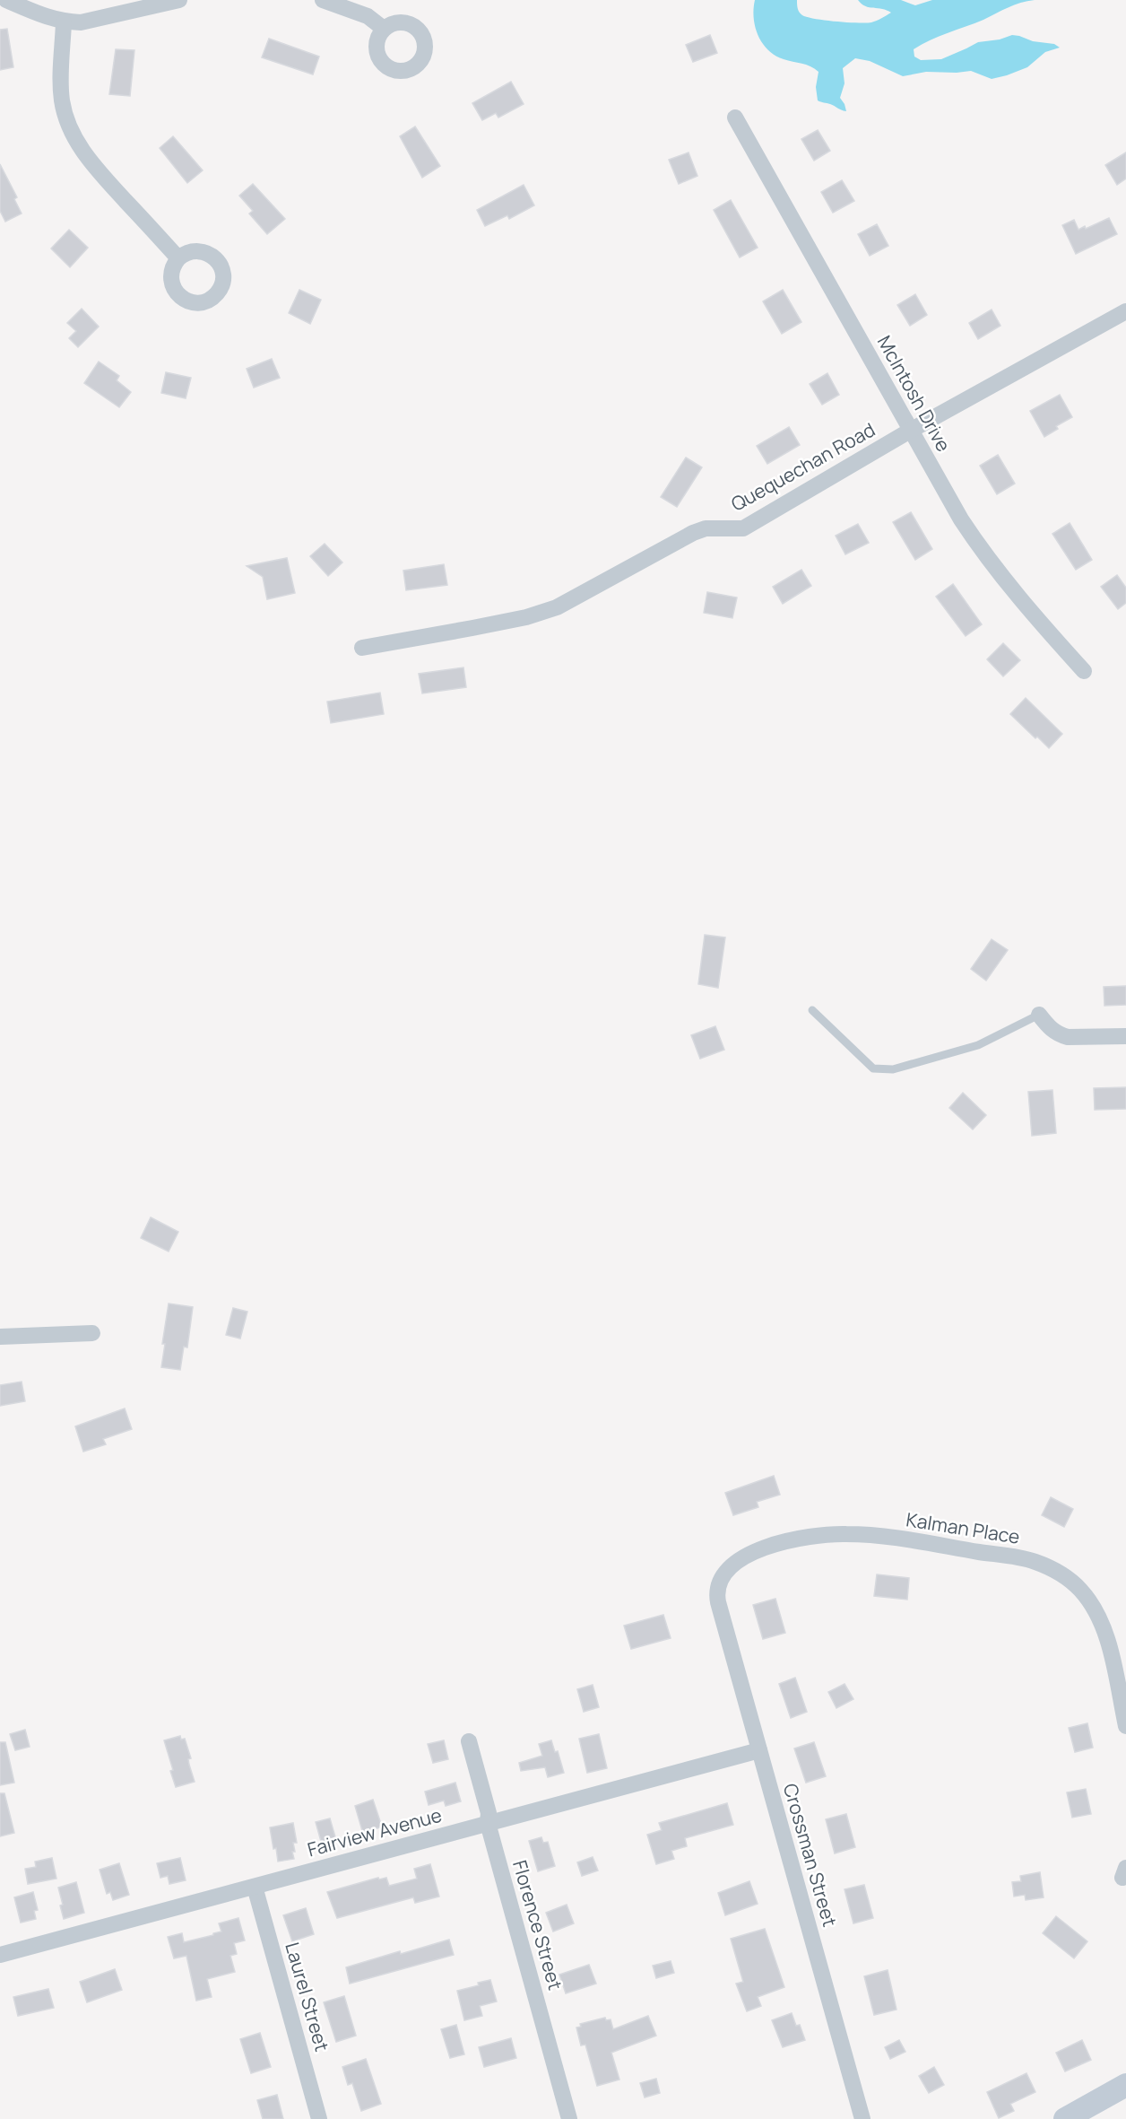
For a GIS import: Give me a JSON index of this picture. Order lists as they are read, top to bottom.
{
  "streets": {
    "street": [
      "McIntosh Drive",
      "Quequechan Road",
      "Kalman Place",
      "Fairview Avenue",
      "Crossman Street",
      "Florence Street",
      "Laurel Street"
    ]
  },
  "crossings": [
    ["McIntosh Drive", "Quequechan Road"],
    ["Kalman Place", "Crossman Street"],
    ["Fairview Avenue", "Crossman Street"],
    ["Fairview Avenue", "Florence Street"],
    ["Fairview Avenue", "Laurel Street"]
  ]
}
